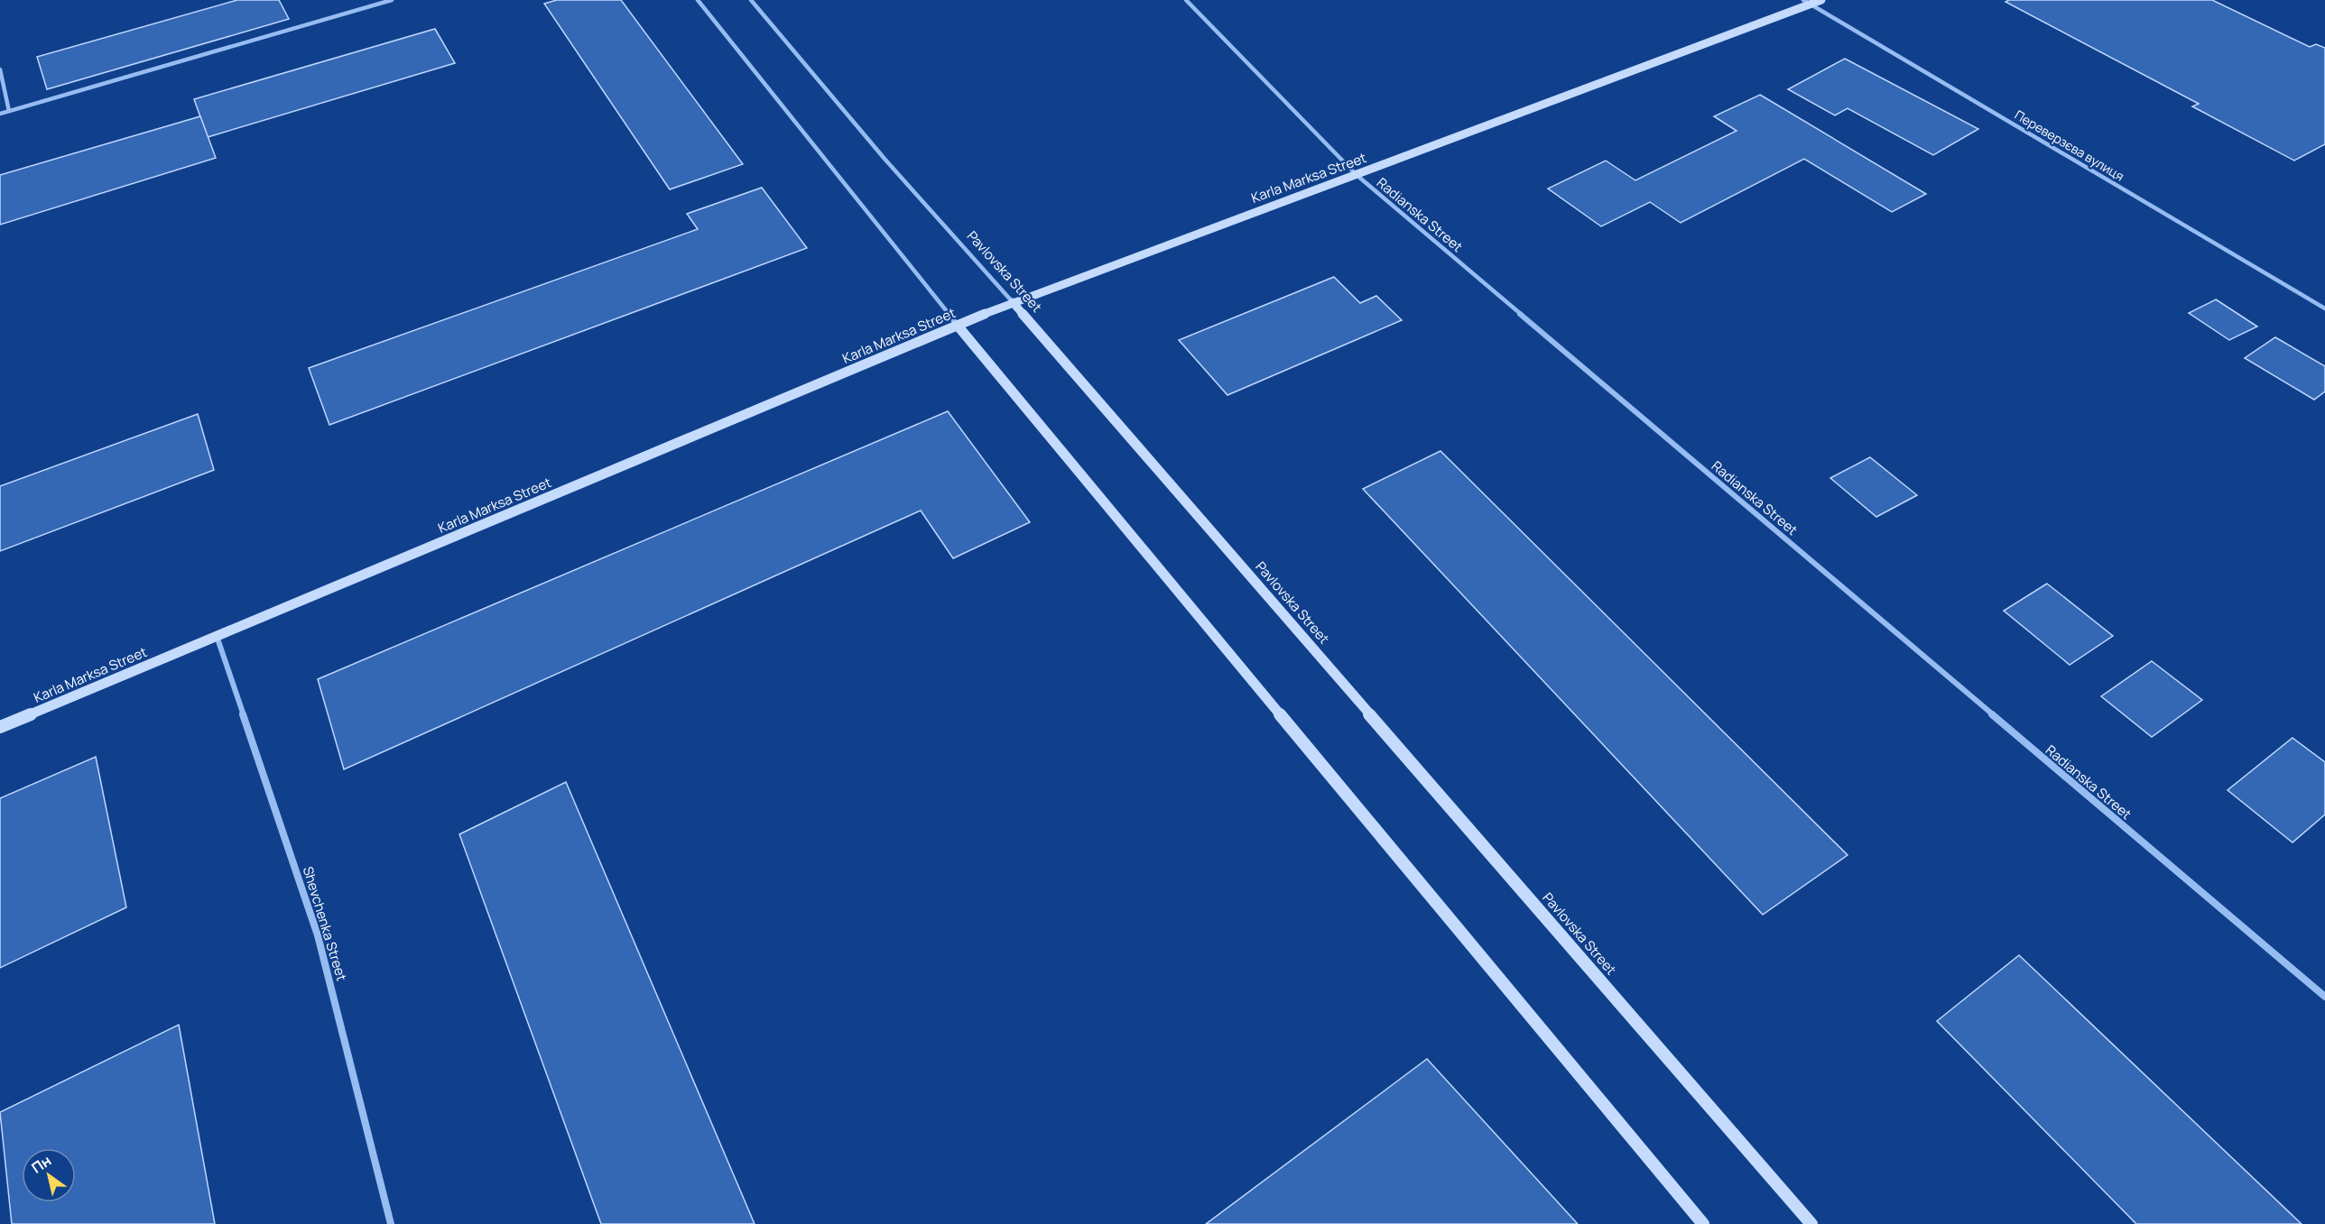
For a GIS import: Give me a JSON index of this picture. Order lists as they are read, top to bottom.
{
  "streets": {
    "street": [
      "Переверзєва вулиця",
      "Karla Marksa Street",
      "Radianska Street",
      "Pavlovska Street",
      "Shevchenka Street"
    ]
  },
  "crossings": [
    ["Переверзєва вулиця", "Karla Marksa Street"],
    ["Karla Marksa Street", "Radianska Street"],
    ["Karla Marksa Street", "Pavlovska Street"],
    ["Karla Marksa Street", "Shevchenka Street"]
  ],
  "north": "top left"
}
